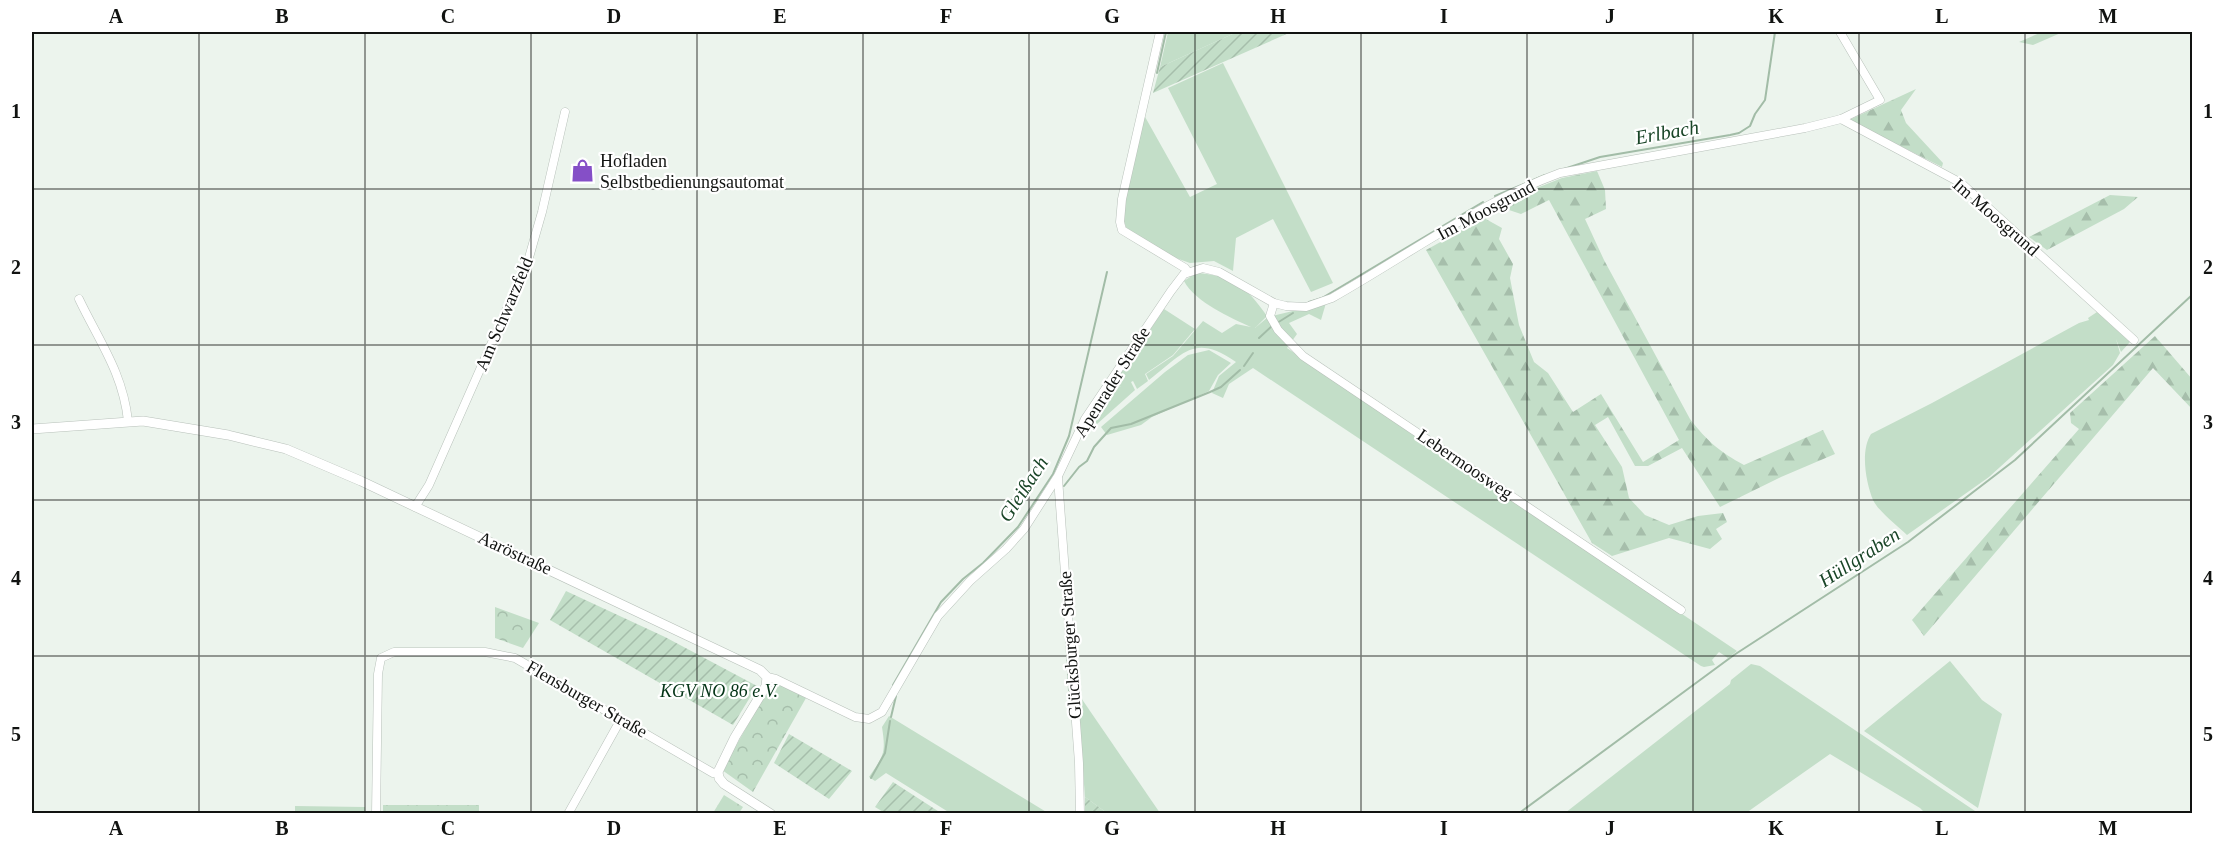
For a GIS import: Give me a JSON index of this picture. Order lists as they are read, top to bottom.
{
  "streets": {
    "street": [
      "Im Moosgrund",
      "Am Schwarzfeld",
      "Apenrader Straße",
      "Lebermoosweg",
      "Aaröstraße",
      "Glücksburger Straße",
      "Flensburger Straße"
    ]
  },
  "crossings": [
    ["Im Moosgrund", "Apenrader Straße"],
    ["Im Moosgrund", "Lebermoosweg"],
    ["Am Schwarzfeld", "Aaröstraße"],
    ["Apenrader Straße", "Aaröstraße"],
    ["Apenrader Straße", "Glücksburger Straße"]
  ],
  "water": ["Erlbach", "Gleißach", "Hüllgraben"],
  "parks": ["KGV NO 86 e.V."],
  "places": {
    "shop": ["Hofladen Selbstbedienungsautomat"]
  },
  "grid": {
    "columns": [
      "A",
      "B",
      "C",
      "D",
      "E",
      "F",
      "G",
      "H",
      "I",
      "J",
      "K",
      "L",
      "M"
    ],
    "rows": [
      "1",
      "2",
      "3",
      "4",
      "5"
    ]
  }
}
